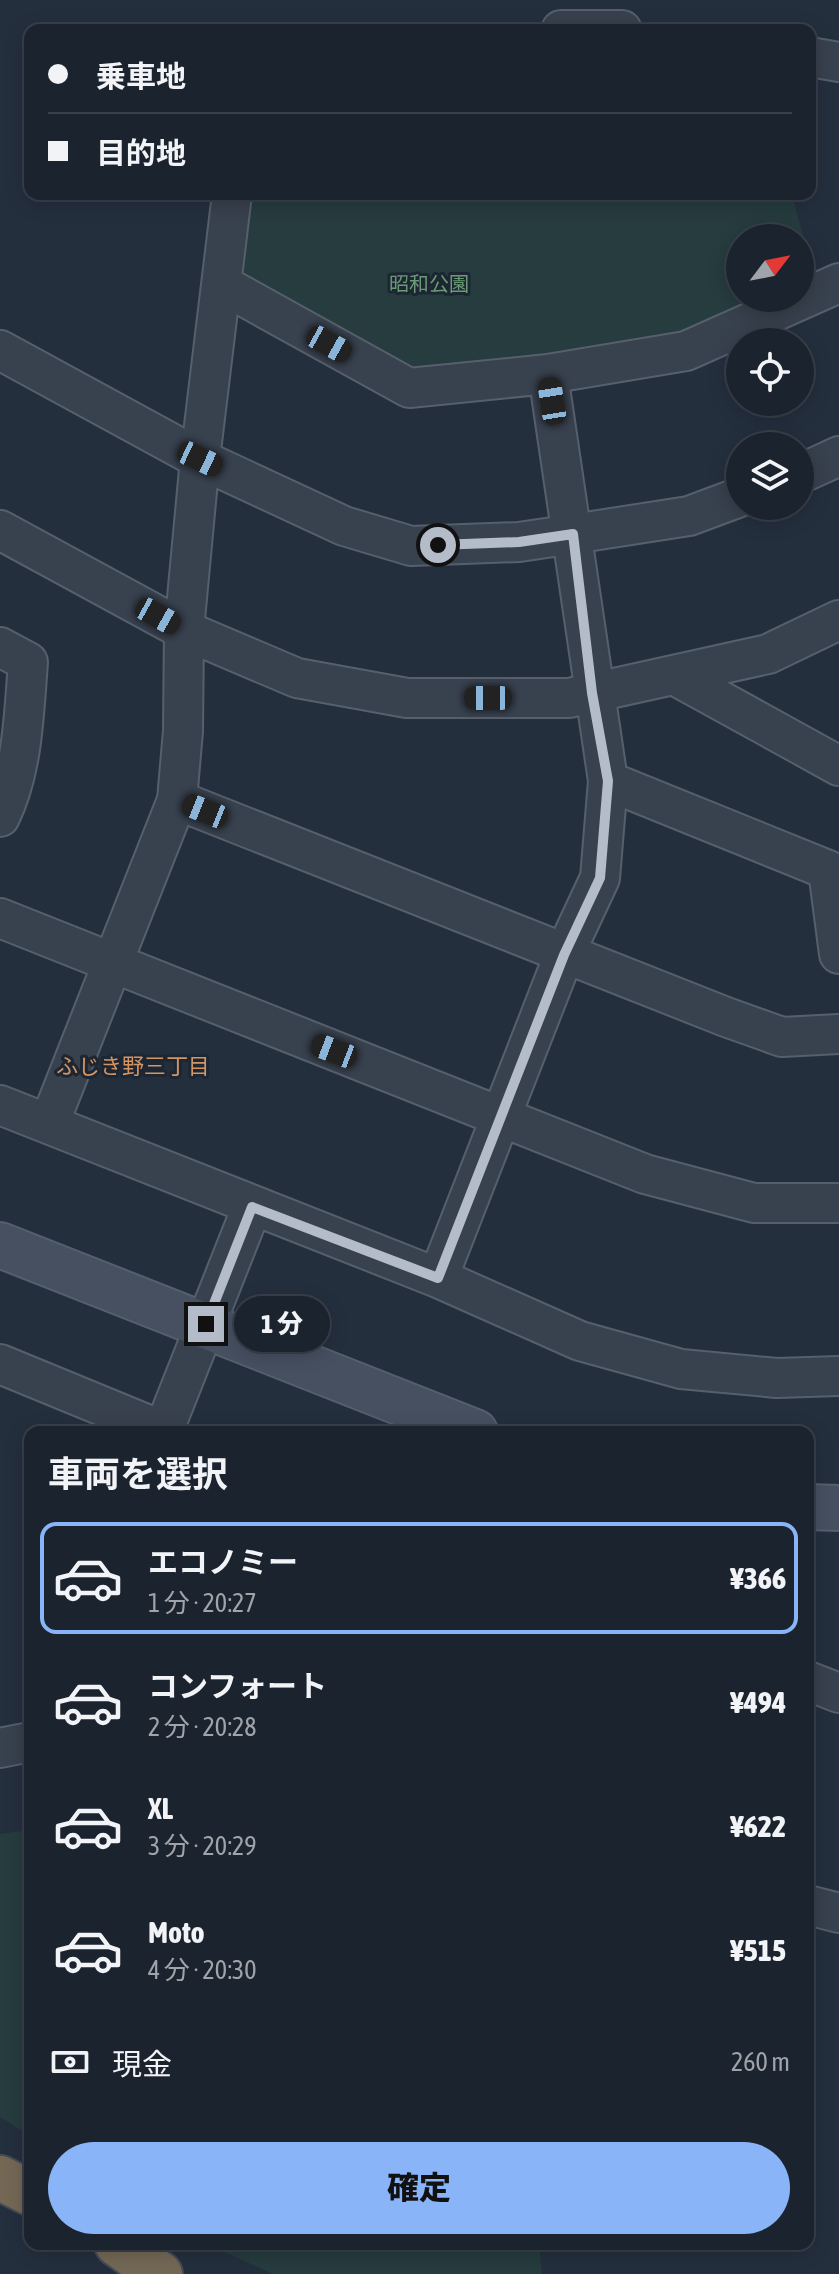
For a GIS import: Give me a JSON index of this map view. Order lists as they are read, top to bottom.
{
  "districts": ["ふじき野三丁目"],
  "parks": ["昭和公園"],
  "north": "top right",
  "page": {
    "banner": ["乗車地", "目的地"],
    "bubble": "1 分",
    "heading": "車両を選択",
    "list": [
      {
        "name": "エコノミー",
        "note": "1 分 · 20:27",
        "value": "¥366"
      },
      {
        "name": "コンフォート",
        "note": "2 分 · 20:28",
        "value": "¥494"
      },
      {
        "name": "XL",
        "note": "3 分 · 20:29",
        "value": "¥622"
      },
      {
        "name": "Moto",
        "note": "4 分 · 20:30",
        "value": "¥515"
      }
    ],
    "pay": ["現金", "260 m"],
    "buttons": "確定"
  }
}
